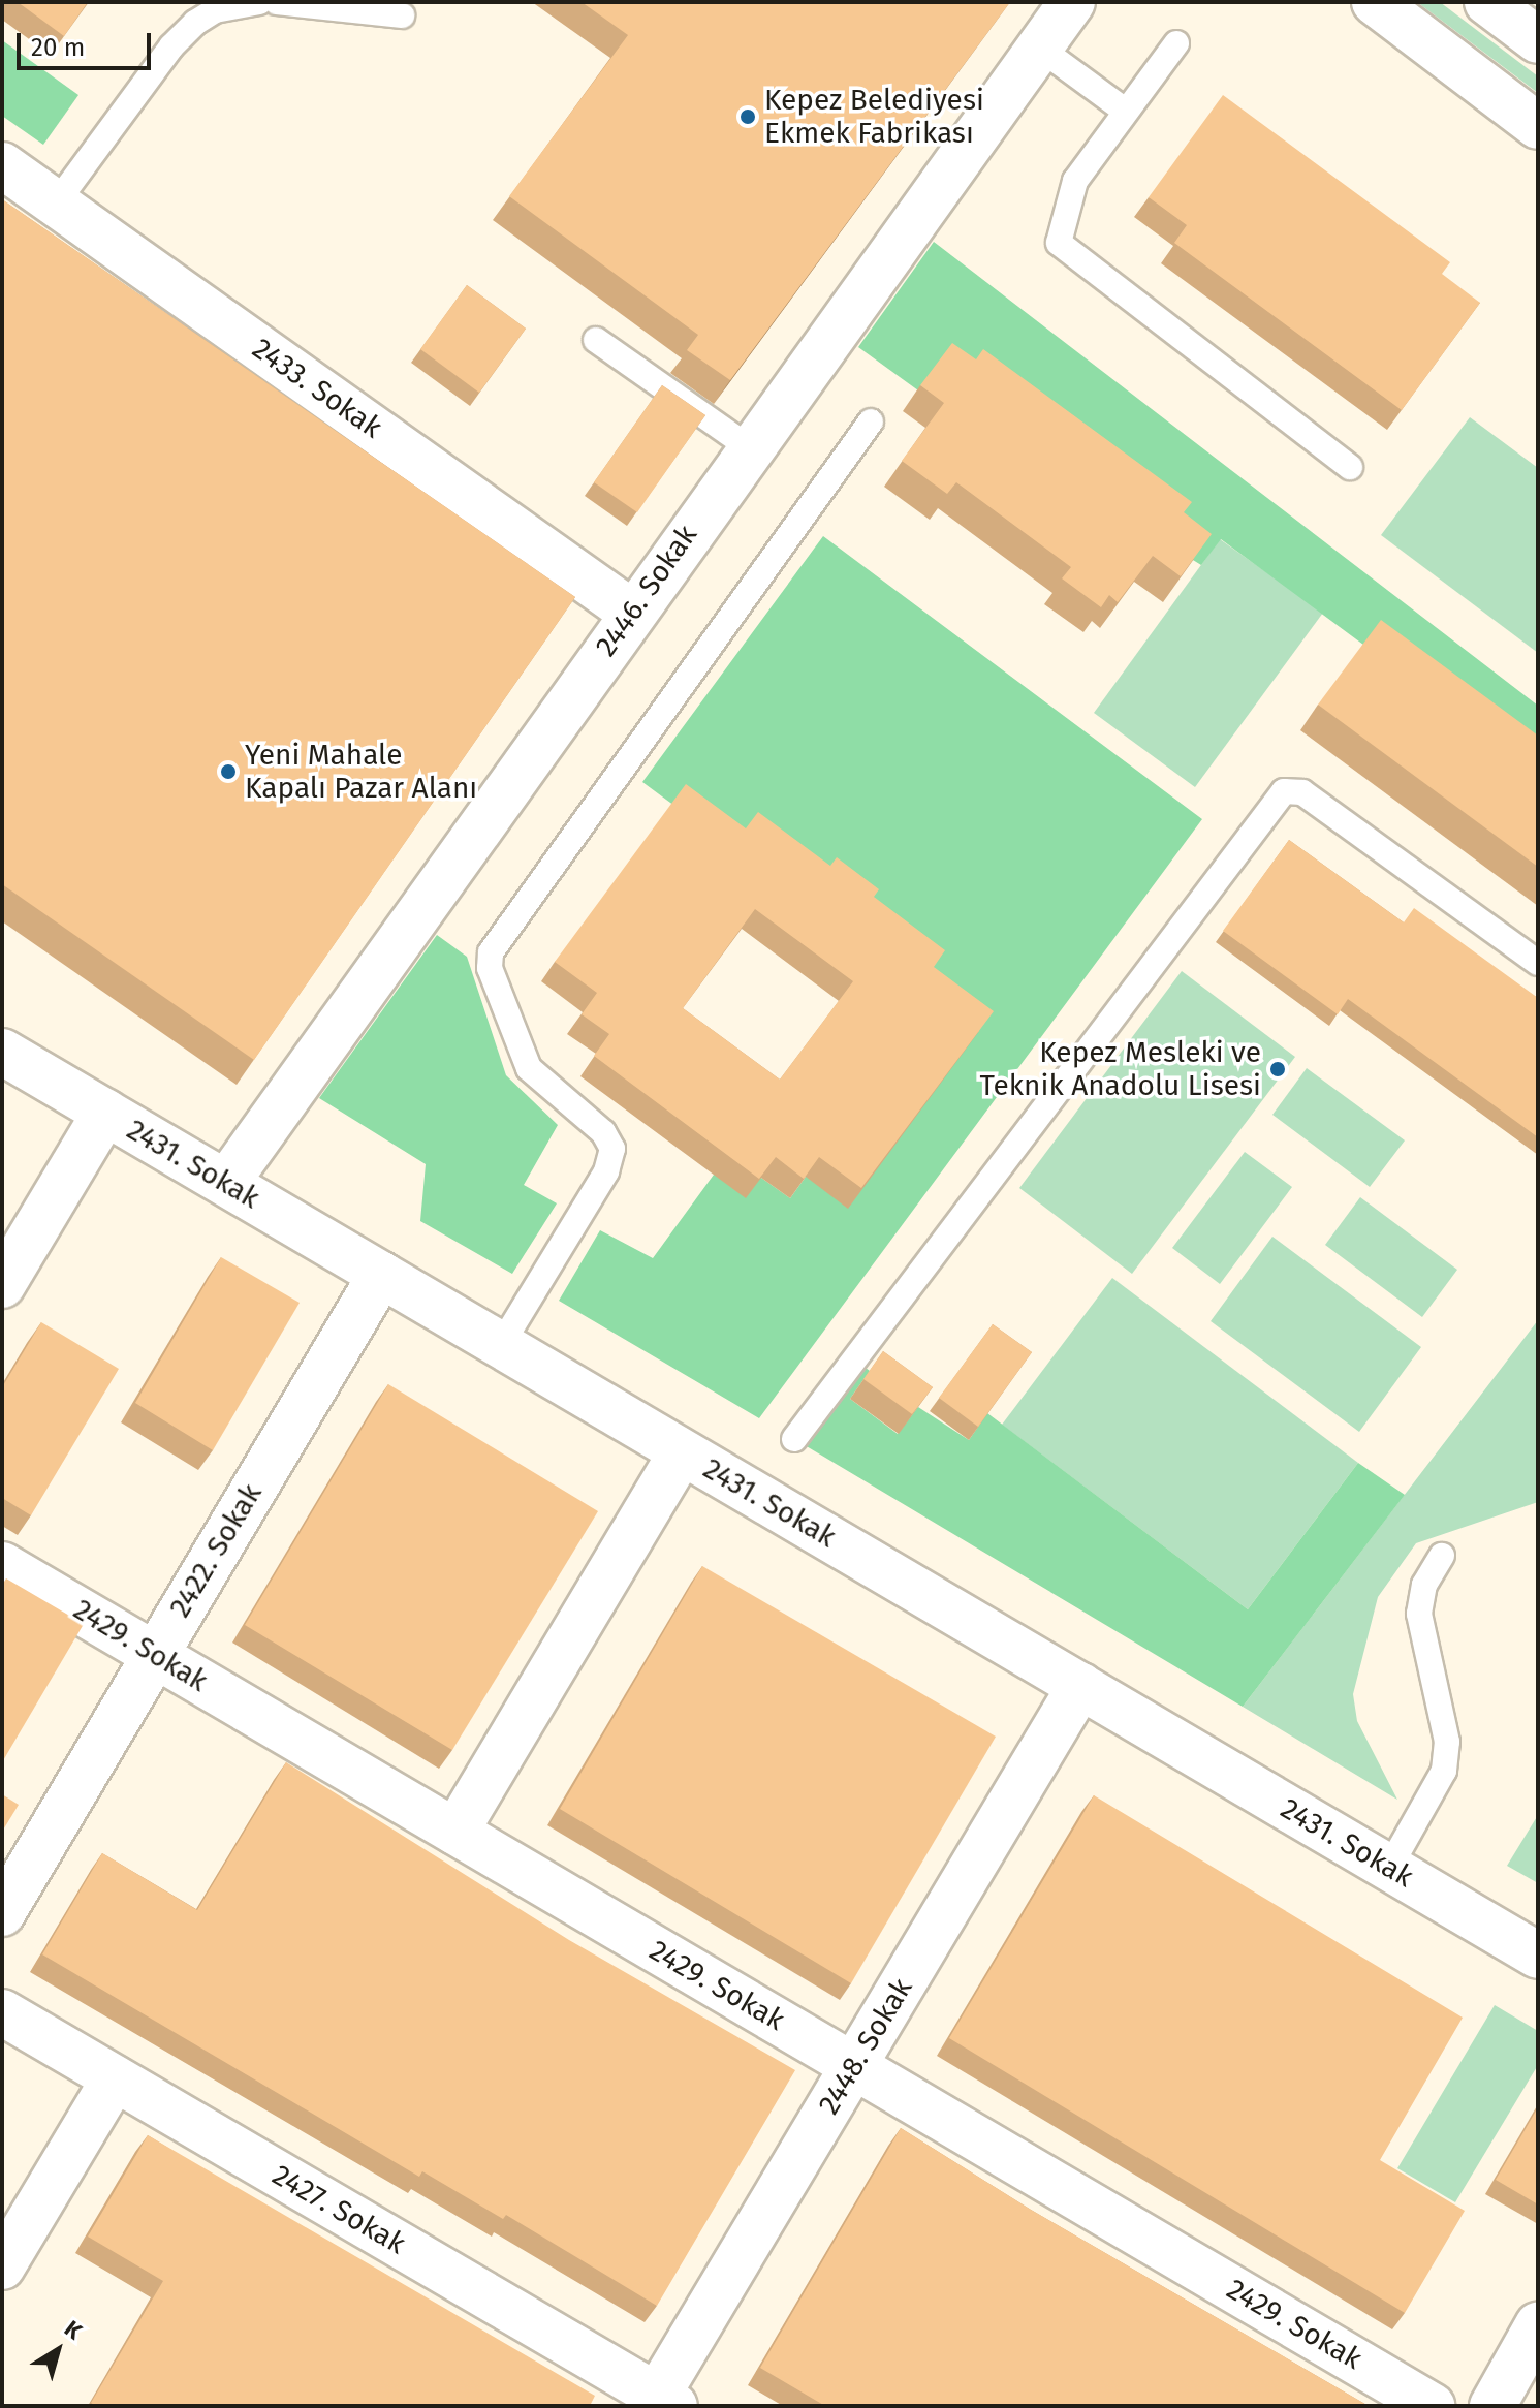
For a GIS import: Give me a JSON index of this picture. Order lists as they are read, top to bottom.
{
  "streets": {
    "street": [
      "2433. Sokak",
      "2446. Sokak",
      "2431. Sokak",
      "2422. Sokak",
      "2429. Sokak",
      "2448. Sokak",
      "2427. Sokak"
    ]
  },
  "crossings": [
    ["2433. Sokak", "2446. Sokak"],
    ["2446. Sokak", "2431. Sokak"],
    ["2431. Sokak", "2422. Sokak"],
    ["2431. Sokak", "2448. Sokak"],
    ["2422. Sokak", "2429. Sokak"],
    ["2429. Sokak", "2448. Sokak"],
    ["2448. Sokak", "2427. Sokak"]
  ],
  "places": ["Kepez Belediyesi Ekmek Fabrikası", "Yeni Mahale Kapalı Pazar Alanı", "Kepez Mesleki ve Teknik Anadolu Lisesi"],
  "scale_bar": "20 m",
  "north": "top right"
}
